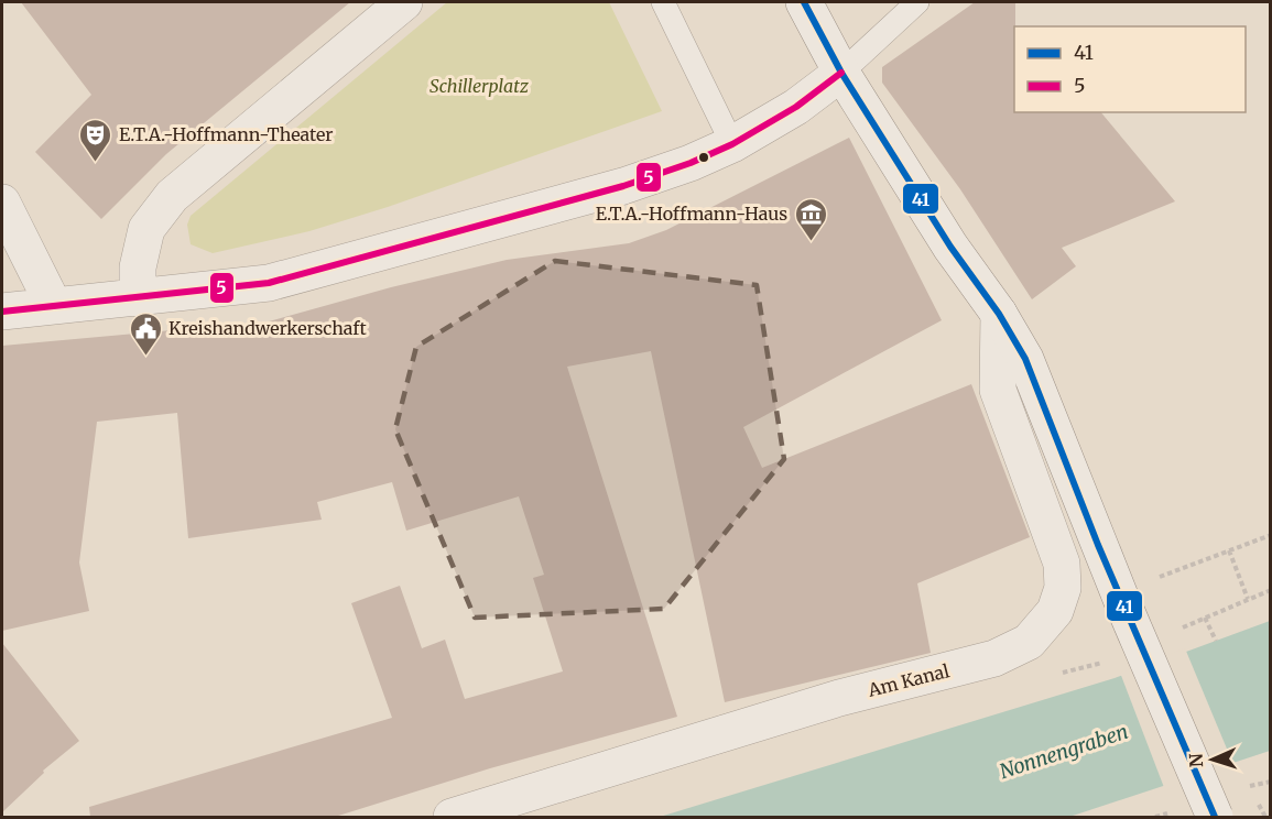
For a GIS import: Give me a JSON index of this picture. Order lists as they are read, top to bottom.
{
  "streets": {
    "street": ["Am Kanal"]
  },
  "water": ["Nonnengraben"],
  "parks": ["Schillerplatz"],
  "places": {
    "theatre": ["E.T.A.-Hoffmann-Theater"],
    "museum": ["E.T.A.-Hoffmann-Haus"],
    "public building": ["Kreishandwerkerschaft"]
  },
  "lines": ["transit line 41", "transit line 5"],
  "legend": ["41", "5"],
  "north": "left"
}
